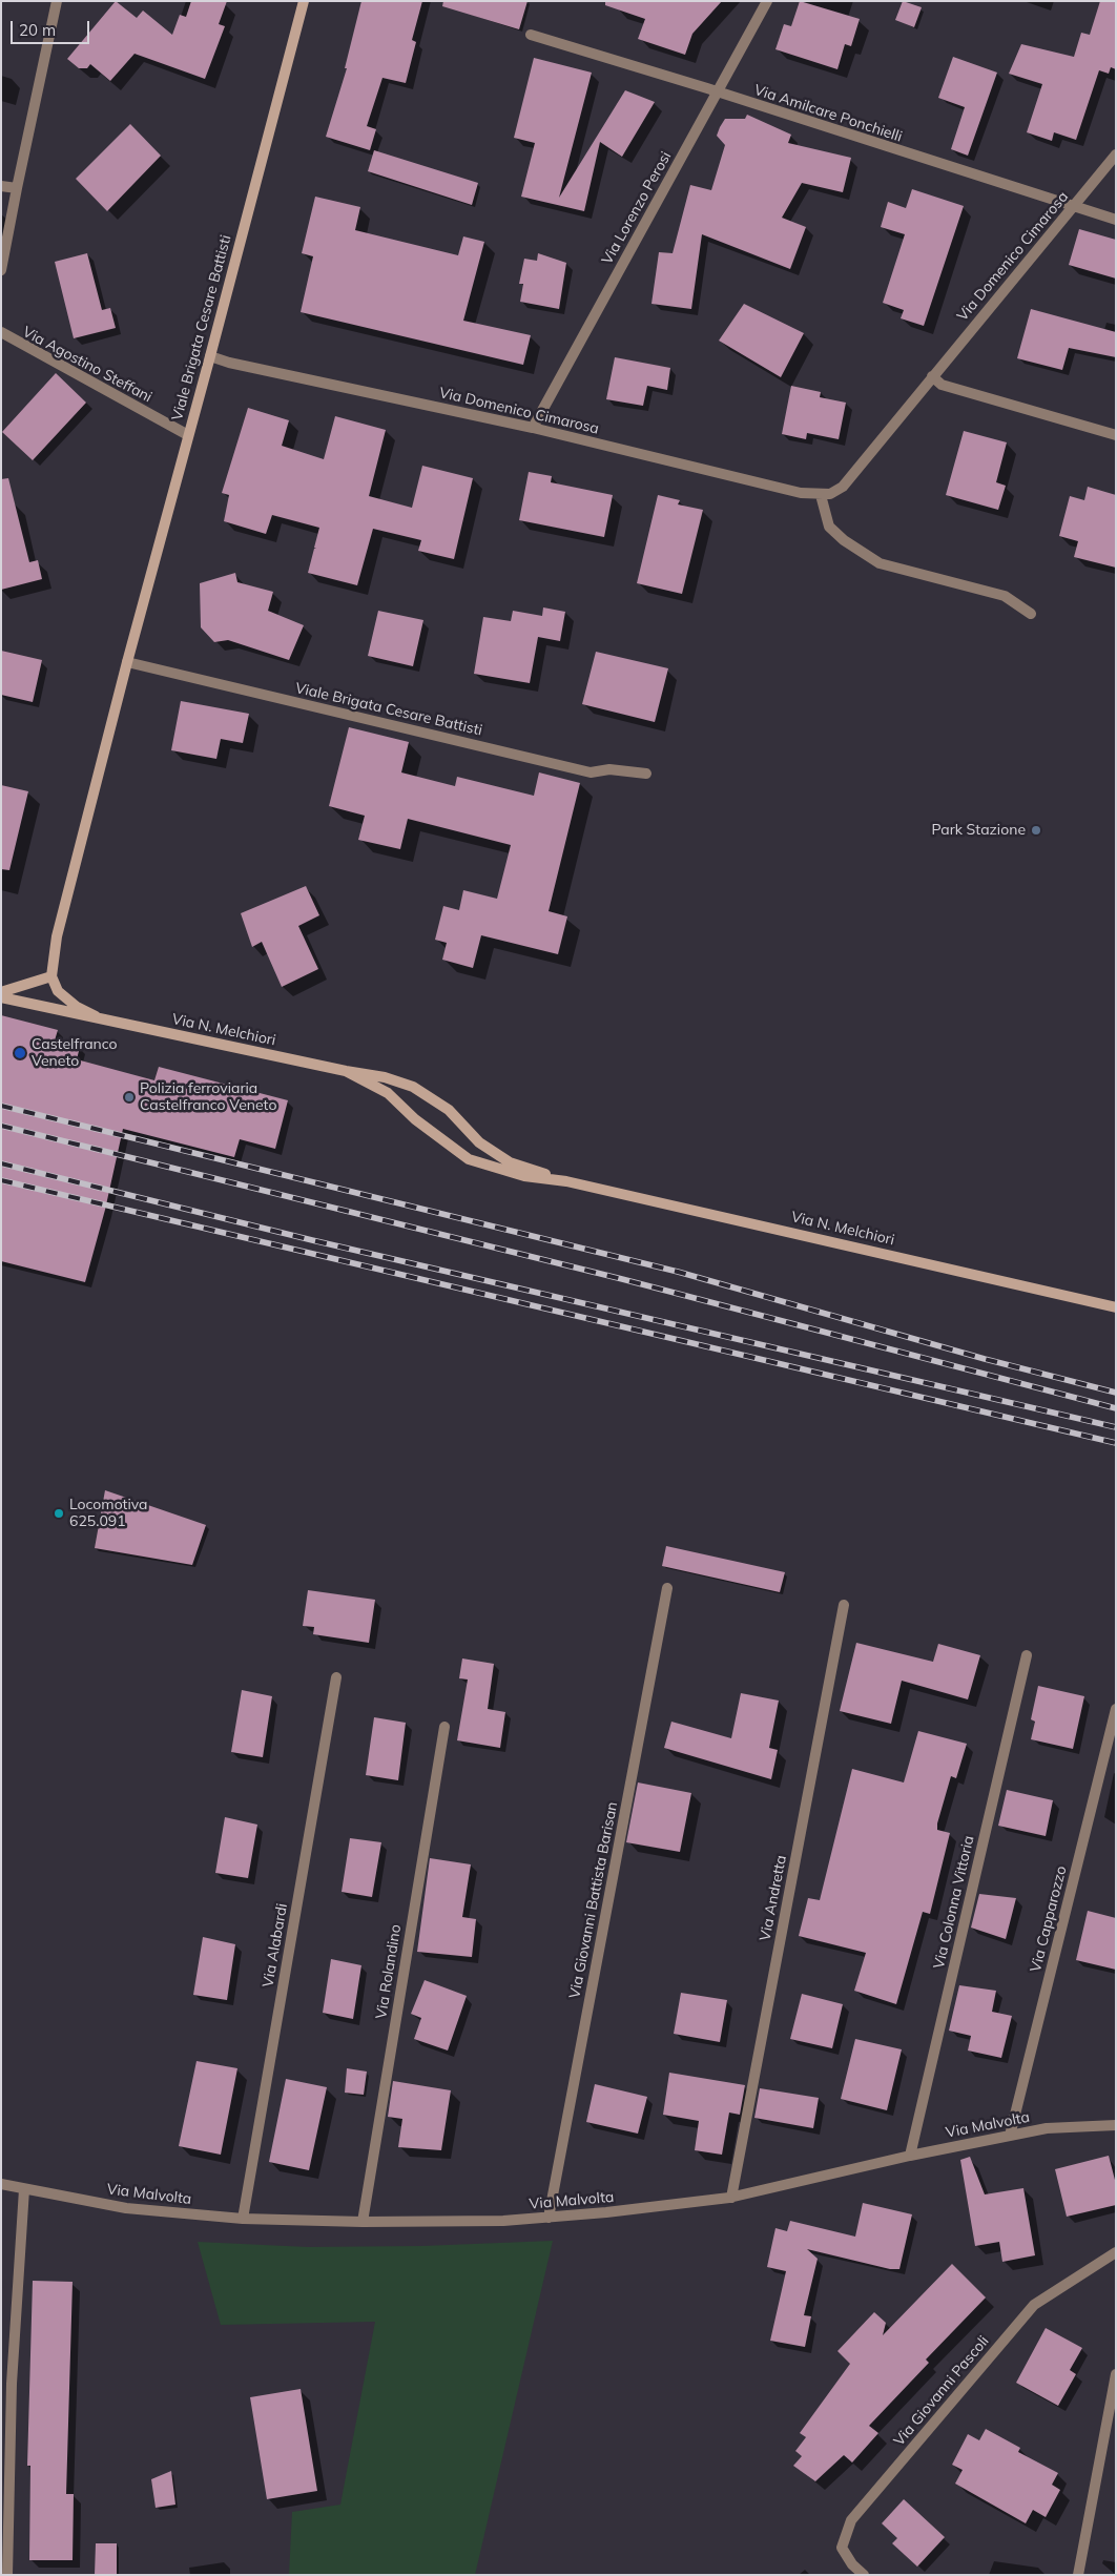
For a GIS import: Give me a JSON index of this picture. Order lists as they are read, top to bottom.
{
  "streets": {
    "street": [
      "Via Amilcare Ponchielli",
      "Via Lorenzo Perosi",
      "Via Domenico Cimarosa",
      "Viale Brigata Cesare Battisti",
      "Via Agostino Steffani",
      "Via N. Melchiori",
      "Via Andretta",
      "Via Giovanni Battista Barisan",
      "Via Colonna Vittoria",
      "Via Capparozzo",
      "Via Alabardi",
      "Via Rolandino",
      "Via Malvolta",
      "Via Giovanni Pascoli"
    ]
  },
  "crossings": [
    ["Via Amilcare Ponchielli", "Via Lorenzo Perosi"],
    ["Via Amilcare Ponchielli", "Via Domenico Cimarosa"],
    ["Via Lorenzo Perosi", "Via Domenico Cimarosa"],
    ["Via Domenico Cimarosa", "Viale Brigata Cesare Battisti"],
    ["Viale Brigata Cesare Battisti", "Via Agostino Steffani"],
    ["Viale Brigata Cesare Battisti", "Via N. Melchiori"],
    ["Via Andretta", "Via Malvolta"],
    ["Via Giovanni Battista Barisan", "Via Malvolta"],
    ["Via Colonna Vittoria", "Via Malvolta"],
    ["Via Capparozzo", "Via Malvolta"],
    ["Via Alabardi", "Via Malvolta"],
    ["Via Rolandino", "Via Malvolta"]
  ],
  "places": [
    "Park Stazione",
    "Castelfranco Veneto",
    "Polizia ferroviaria Castelfranco Veneto",
    "Locomotiva 625.091"
  ],
  "scale_bar": "20 m"
}
